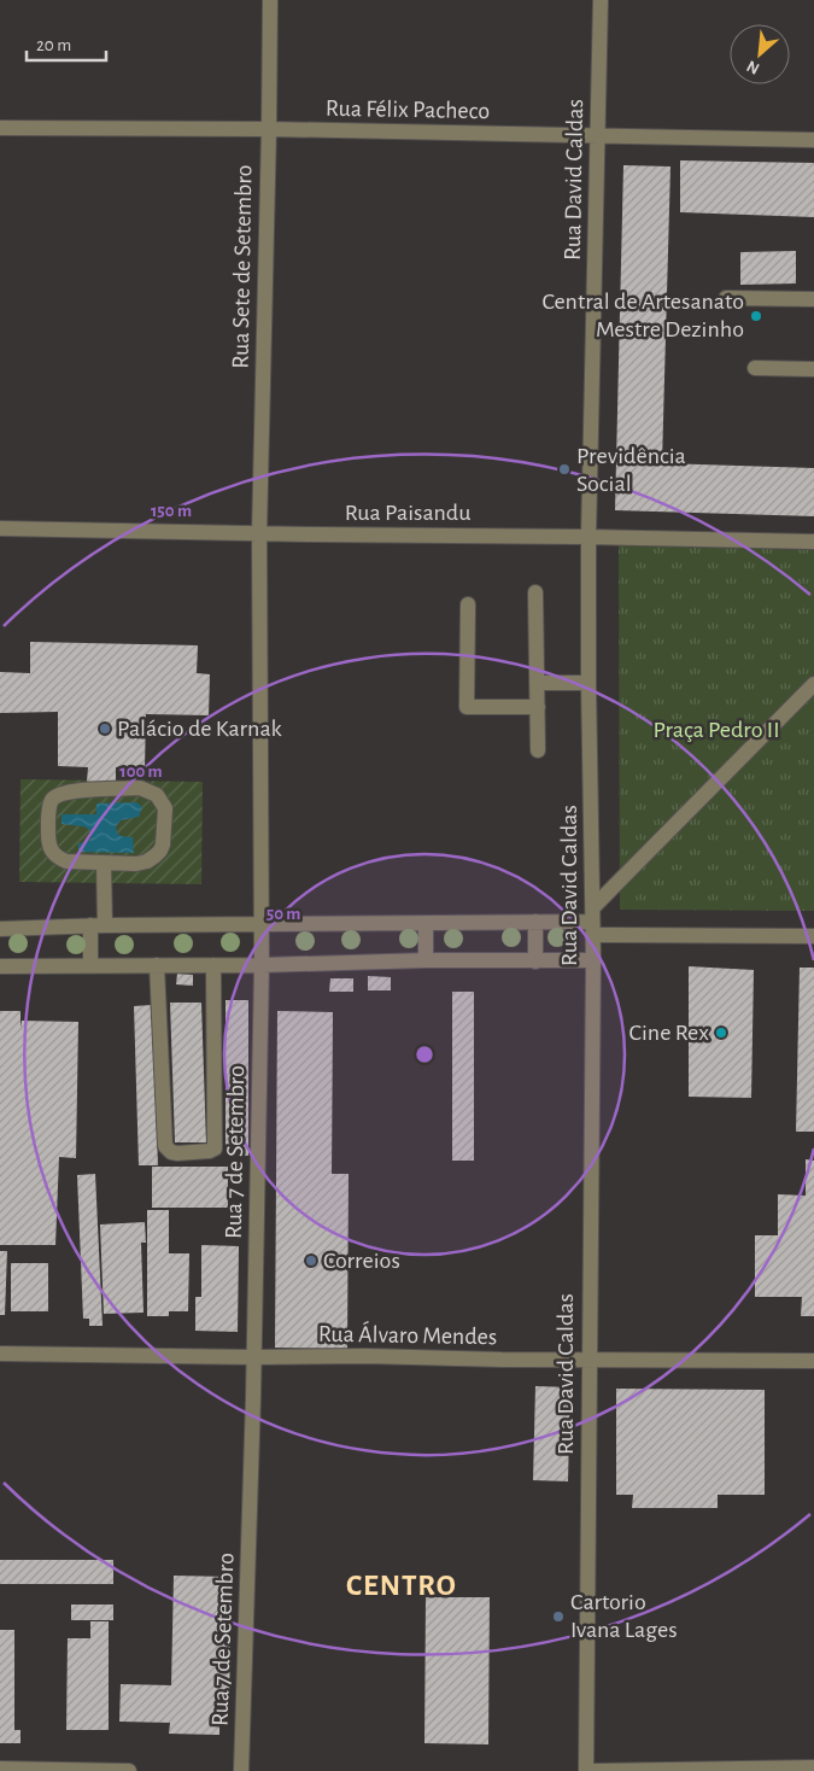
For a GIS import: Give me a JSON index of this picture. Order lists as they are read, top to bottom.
{
  "streets": {
    "street": [
      "Rua Félix Pacheco",
      "Rua David Caldas",
      "Rua Sete de Setembro",
      "Rua Paisandu",
      "Rua 7 de Setembro",
      "Rua Álvaro Mendes"
    ]
  },
  "crossings": [
    ["Rua Félix Pacheco", "Rua David Caldas"],
    ["Rua Félix Pacheco", "Rua Sete de Setembro"],
    ["Rua David Caldas", "Rua Paisandu"],
    ["Rua David Caldas", "Rua Álvaro Mendes"],
    ["Rua Sete de Setembro", "Rua Paisandu"],
    ["Rua Sete de Setembro", "Rua 7 de Setembro"],
    ["Rua Paisandu", "Rua 7 de Setembro"],
    ["Rua 7 de Setembro", "Rua Álvaro Mendes"]
  ],
  "districts": ["CENTRO"],
  "parks": ["Praça Pedro II"],
  "places": [
    "Central de Artesanato Mestre Dezinho",
    "Previdência Social",
    "Palácio de Karnak",
    "Cine Rex",
    "Correios",
    "Cartorio Ivana Lages"
  ],
  "scale_bar": "20 m",
  "north": "bottom left",
  "rings": ["150 m", "100 m", "50 m"]
}
